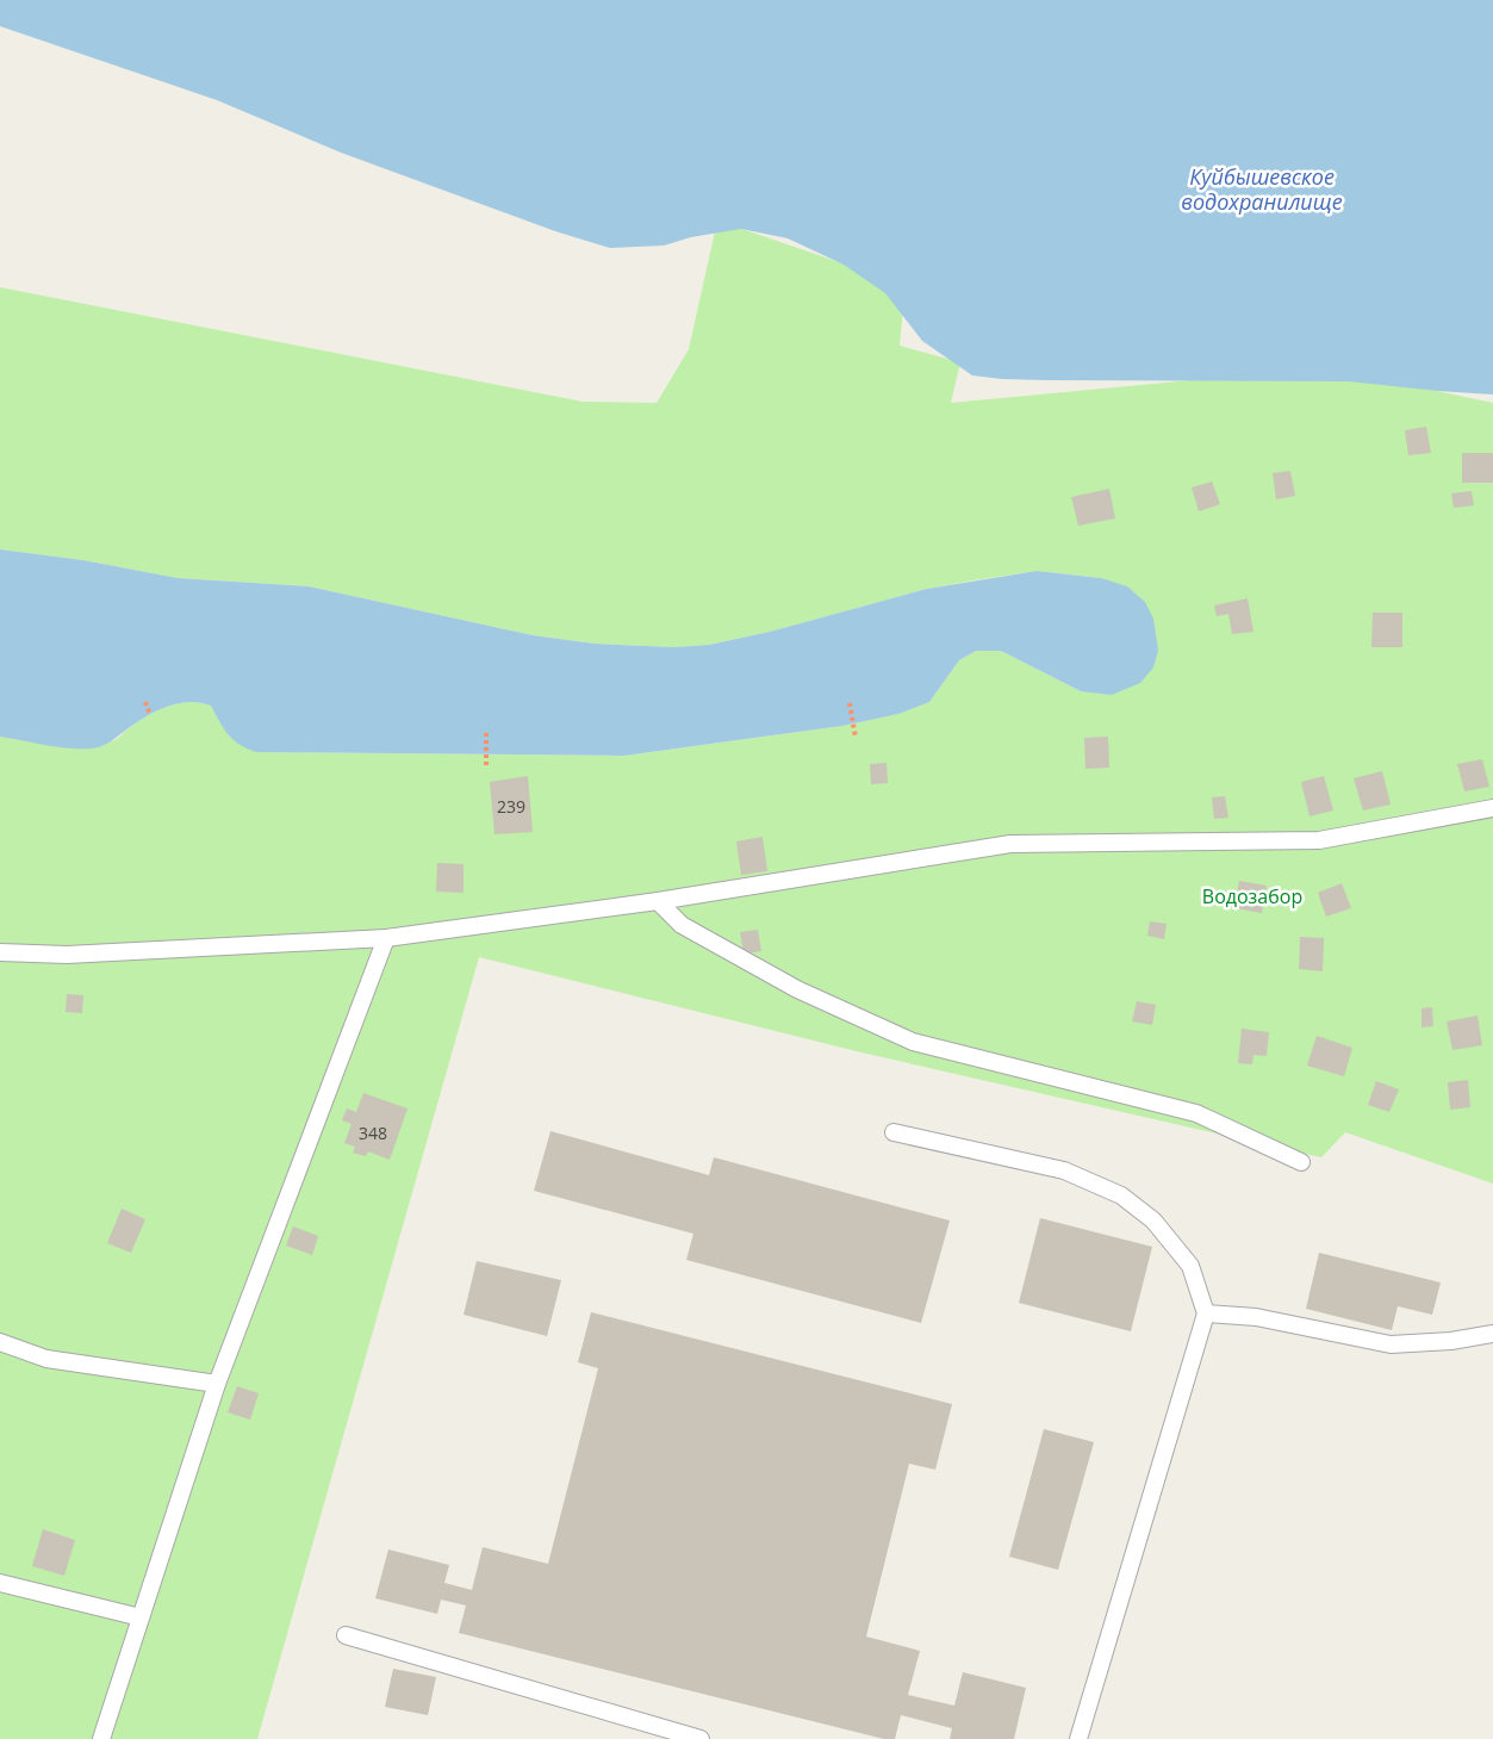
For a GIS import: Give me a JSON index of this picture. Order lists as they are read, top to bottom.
{
  "water": ["Куйбышевское водохранилище"],
  "parks": ["Водозабор"],
  "house_numbers": ["239", "348"]
}
